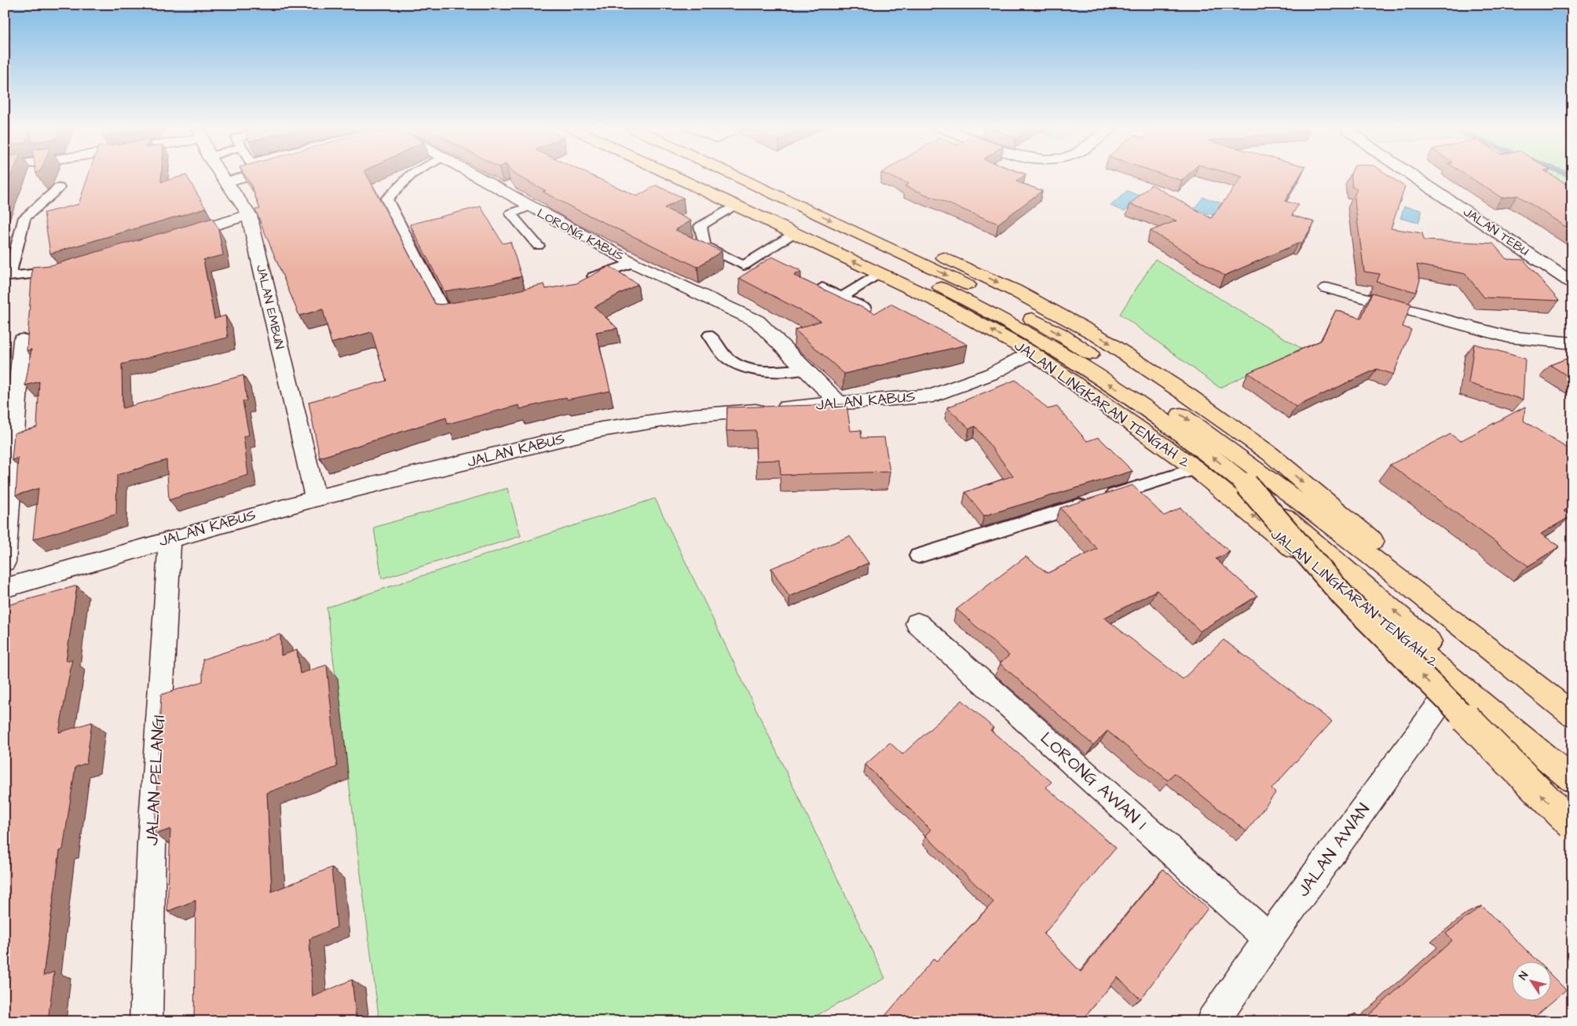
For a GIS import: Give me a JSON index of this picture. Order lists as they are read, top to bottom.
{
  "streets": {
    "highway": ["JALAN LINGKARAN TENGAH 2"],
    "street": [
      "JALAN TEBU",
      "LORONG KABUS",
      "JALAN EMBUN",
      "JALAN KABUS",
      "JALAN PELANGI",
      "LORONG AWAN 1",
      "JALAN AWAN"
    ]
  },
  "crossings": [
    ["LORONG KABUS", "JALAN EMBUN"],
    ["LORONG KABUS", "JALAN KABUS"],
    ["JALAN EMBUN", "JALAN KABUS"],
    ["JALAN KABUS", "JALAN LINGKARAN TENGAH 2"],
    ["JALAN KABUS", "JALAN PELANGI"],
    ["JALAN LINGKARAN TENGAH 2", "JALAN AWAN"],
    ["LORONG AWAN 1", "JALAN AWAN"]
  ],
  "north": "top left"
}
